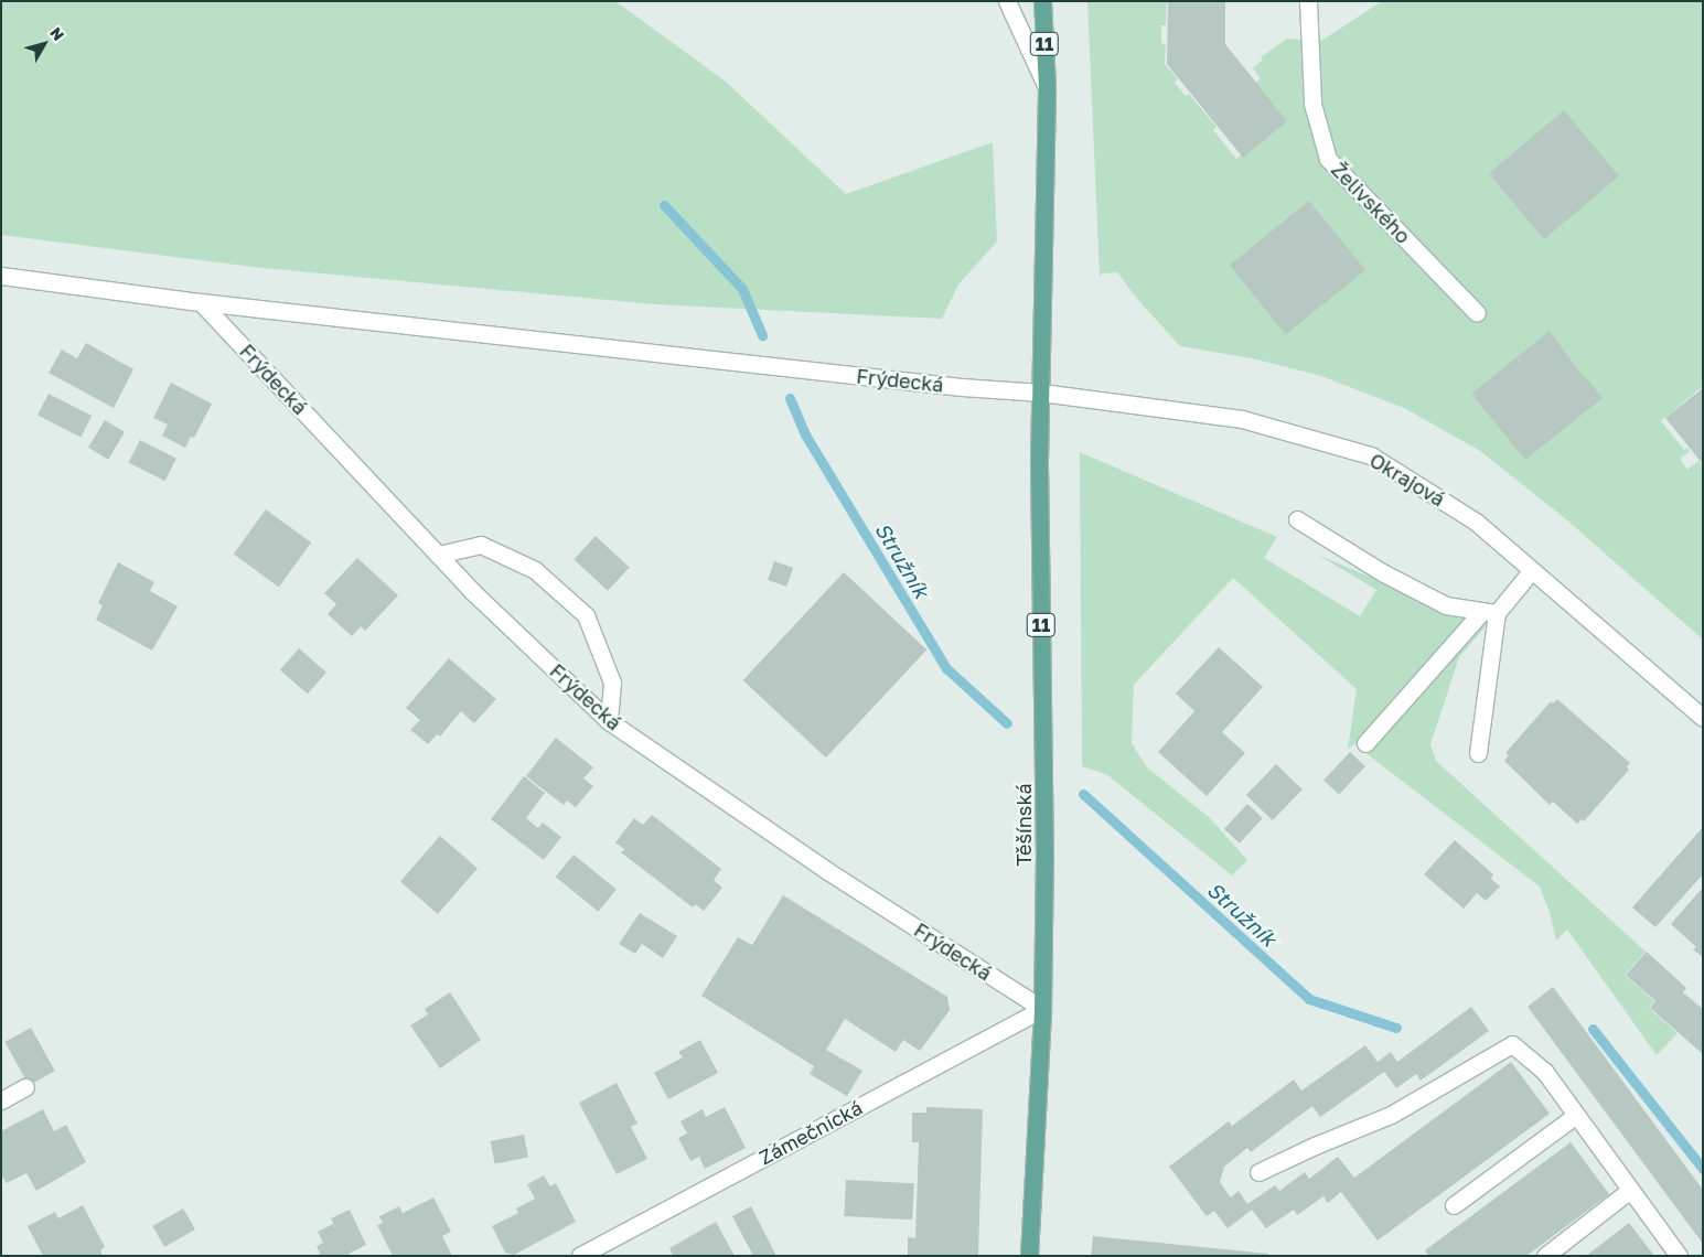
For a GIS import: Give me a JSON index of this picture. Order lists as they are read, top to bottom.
{
  "streets": {
    "main road": ["11", "Těšínská"],
    "street": [
      "Želivského",
      "Frýdecká",
      "Okrajová",
      "Zámečnická"
    ]
  },
  "crossings": [
    ["11", "Frýdecká"],
    ["11", "Okrajová"],
    ["11", "Těšínská"],
    ["Frýdecká", "Okrajová"],
    ["Frýdecká", "Těšínská"],
    ["Frýdecká", "Zámečnická"],
    ["Okrajová", "Těšínská"],
    ["Těšínská", "Zámečnická"]
  ],
  "water": ["Stružník"],
  "north": "top right"
}
